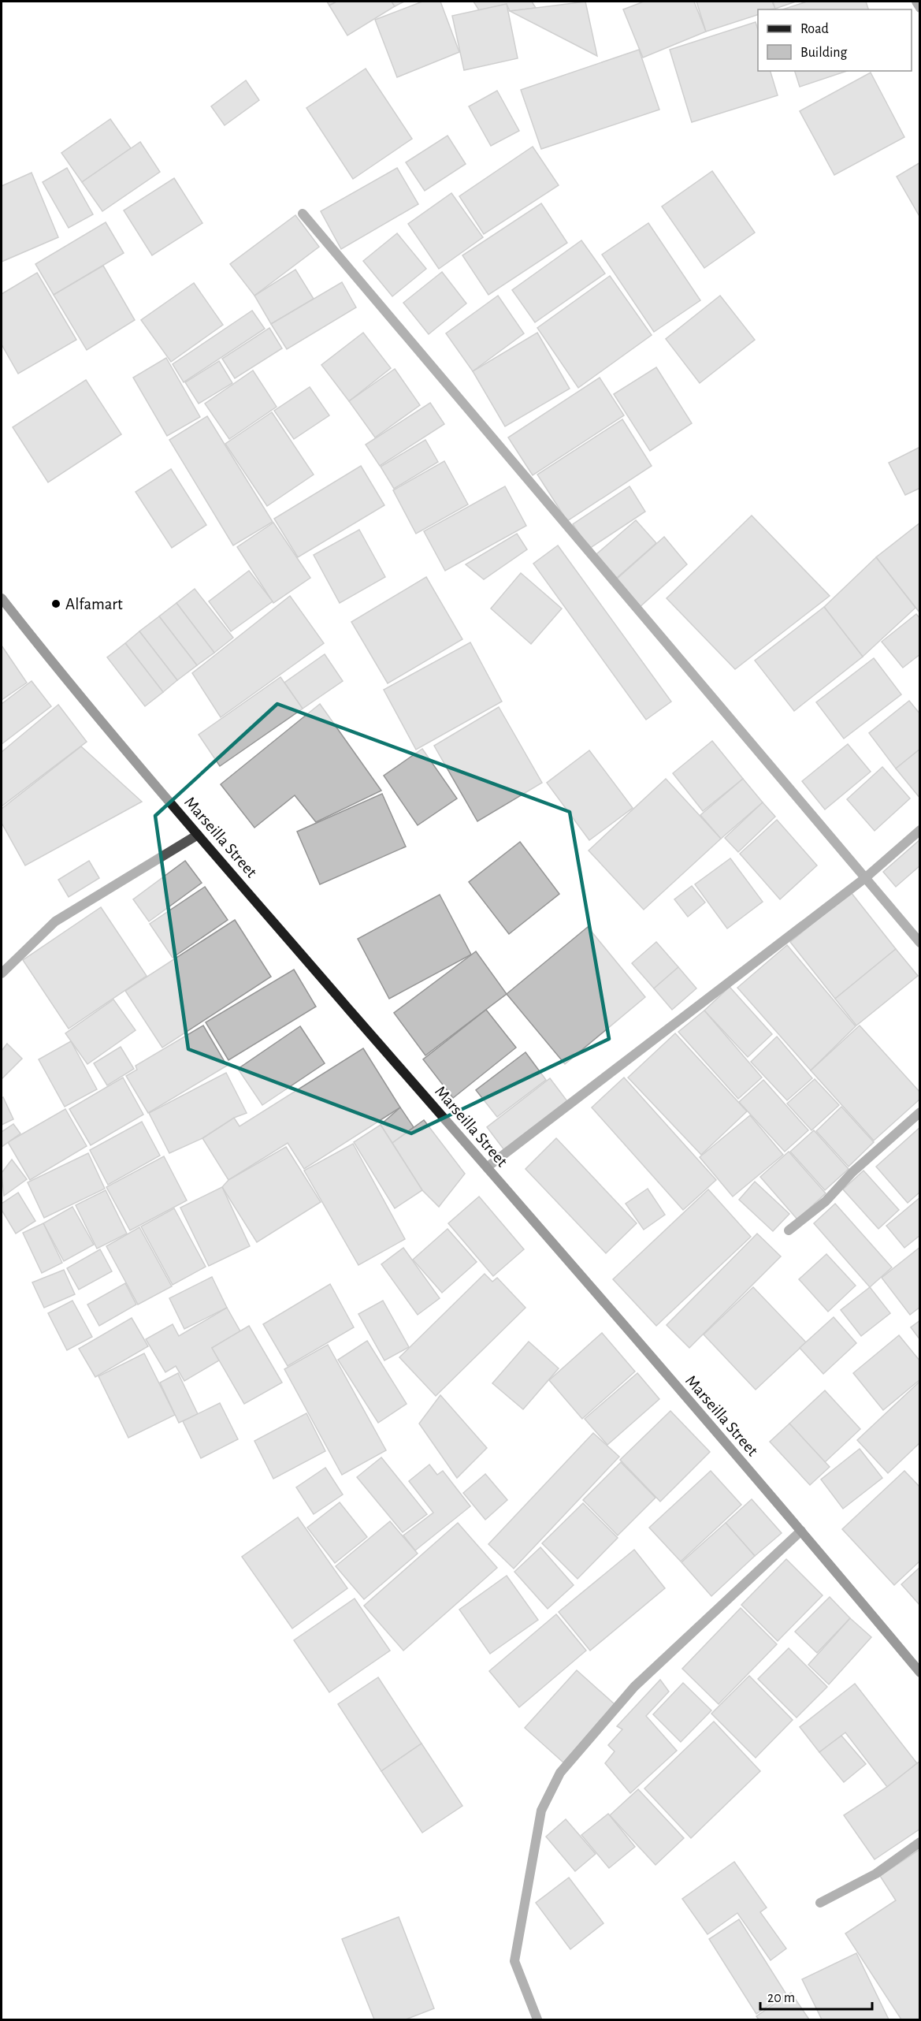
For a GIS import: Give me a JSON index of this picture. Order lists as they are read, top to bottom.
{
  "streets": {
    "main road": ["Marseilla Street"]
  },
  "places": ["Alfamart"],
  "legend": ["Road", "Building"],
  "scale_bar": "20 m"
}
